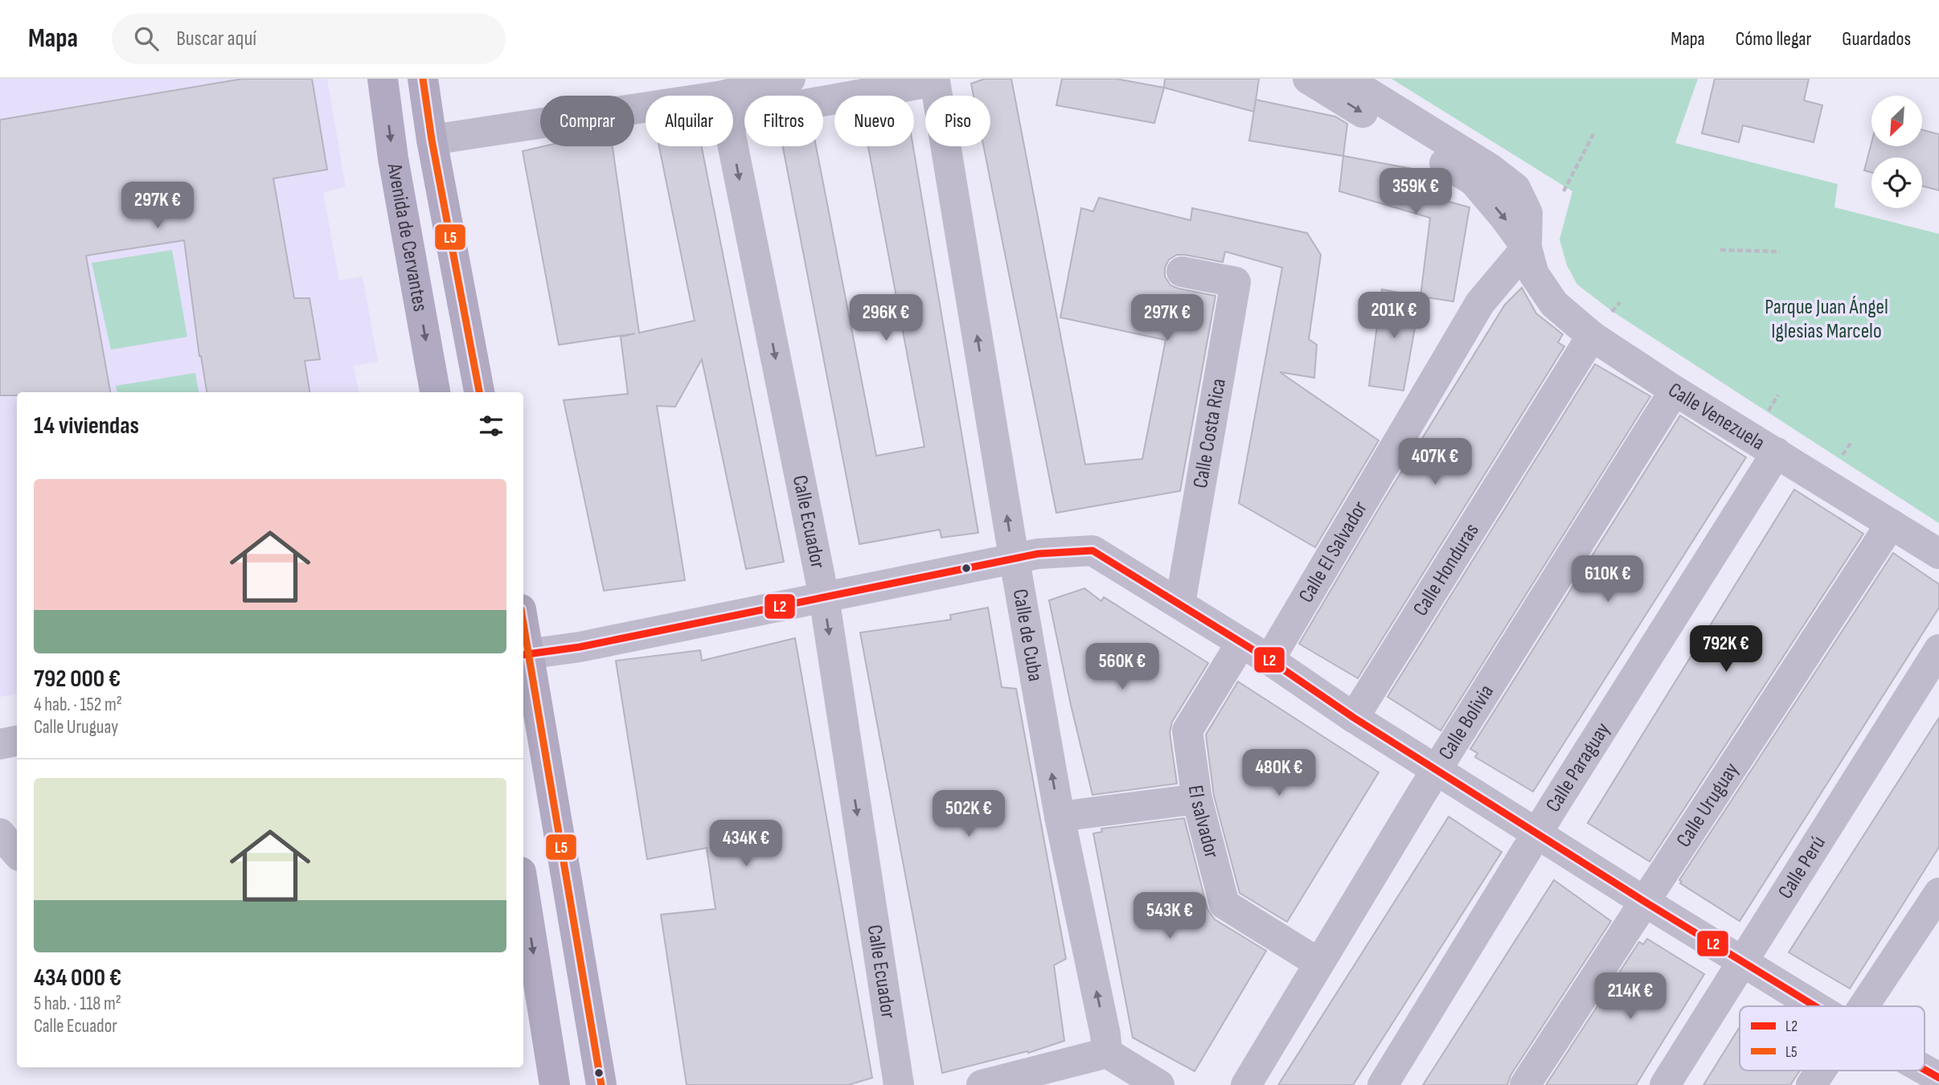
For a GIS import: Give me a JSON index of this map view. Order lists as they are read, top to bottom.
{
  "streets": {
    "main road": ["Avenida de Cervantes"],
    "street": [
      "Calle Venezuela",
      "Calle Costa Rica",
      "Calle Ecuador",
      "Calle El Salvador",
      "Calle Honduras",
      "Calle de Cuba",
      "Calle Bolivia",
      "Calle Paraguay",
      "Calle Uruguay",
      "El salvador",
      "Calle Perú"
    ]
  },
  "crossings": [
    ["Calle Venezuela", "Calle El Salvador"],
    ["Calle Venezuela", "Calle Honduras"],
    ["Calle Venezuela", "Calle Bolivia"],
    ["Calle Venezuela", "Calle Paraguay"],
    ["Calle Venezuela", "Calle Uruguay"],
    ["Calle Bolivia", "El salvador"]
  ],
  "one_way": ["Calle Ecuador", "Calle de Cuba"],
  "parks": ["Parque Juan Ángel Iglesias Marcelo"],
  "lines": ["transit line L5", "transit line L2"],
  "legend": ["L2", "L5"],
  "north": "bottom left",
  "page": {
    "header": "Mapa",
    "search": "Buscar aquí",
    "nav": ["Mapa", "Cómo llegar", "Guardados"],
    "chip": [
      "Comprar",
      "Alquilar",
      "Filtros",
      "Nuevo",
      "Piso"
    ],
    "price": [
      "359K €",
      "297K €",
      "201K €",
      "296K €",
      "297K €",
      "407K €",
      "610K €",
      "792K €",
      "560K €",
      "480K €",
      "502K €",
      "434K €",
      "543K €",
      "214K €"
    ],
    "heading": "14 viviendas",
    "list": [
      {
        "name": "792 000 €",
        "note": "4 hab. · 152 m² · Calle Uruguay"
      },
      {
        "name": "434 000 €",
        "note": "5 hab. · 118 m² · Calle Ecuador"
      }
    ]
  }
}
